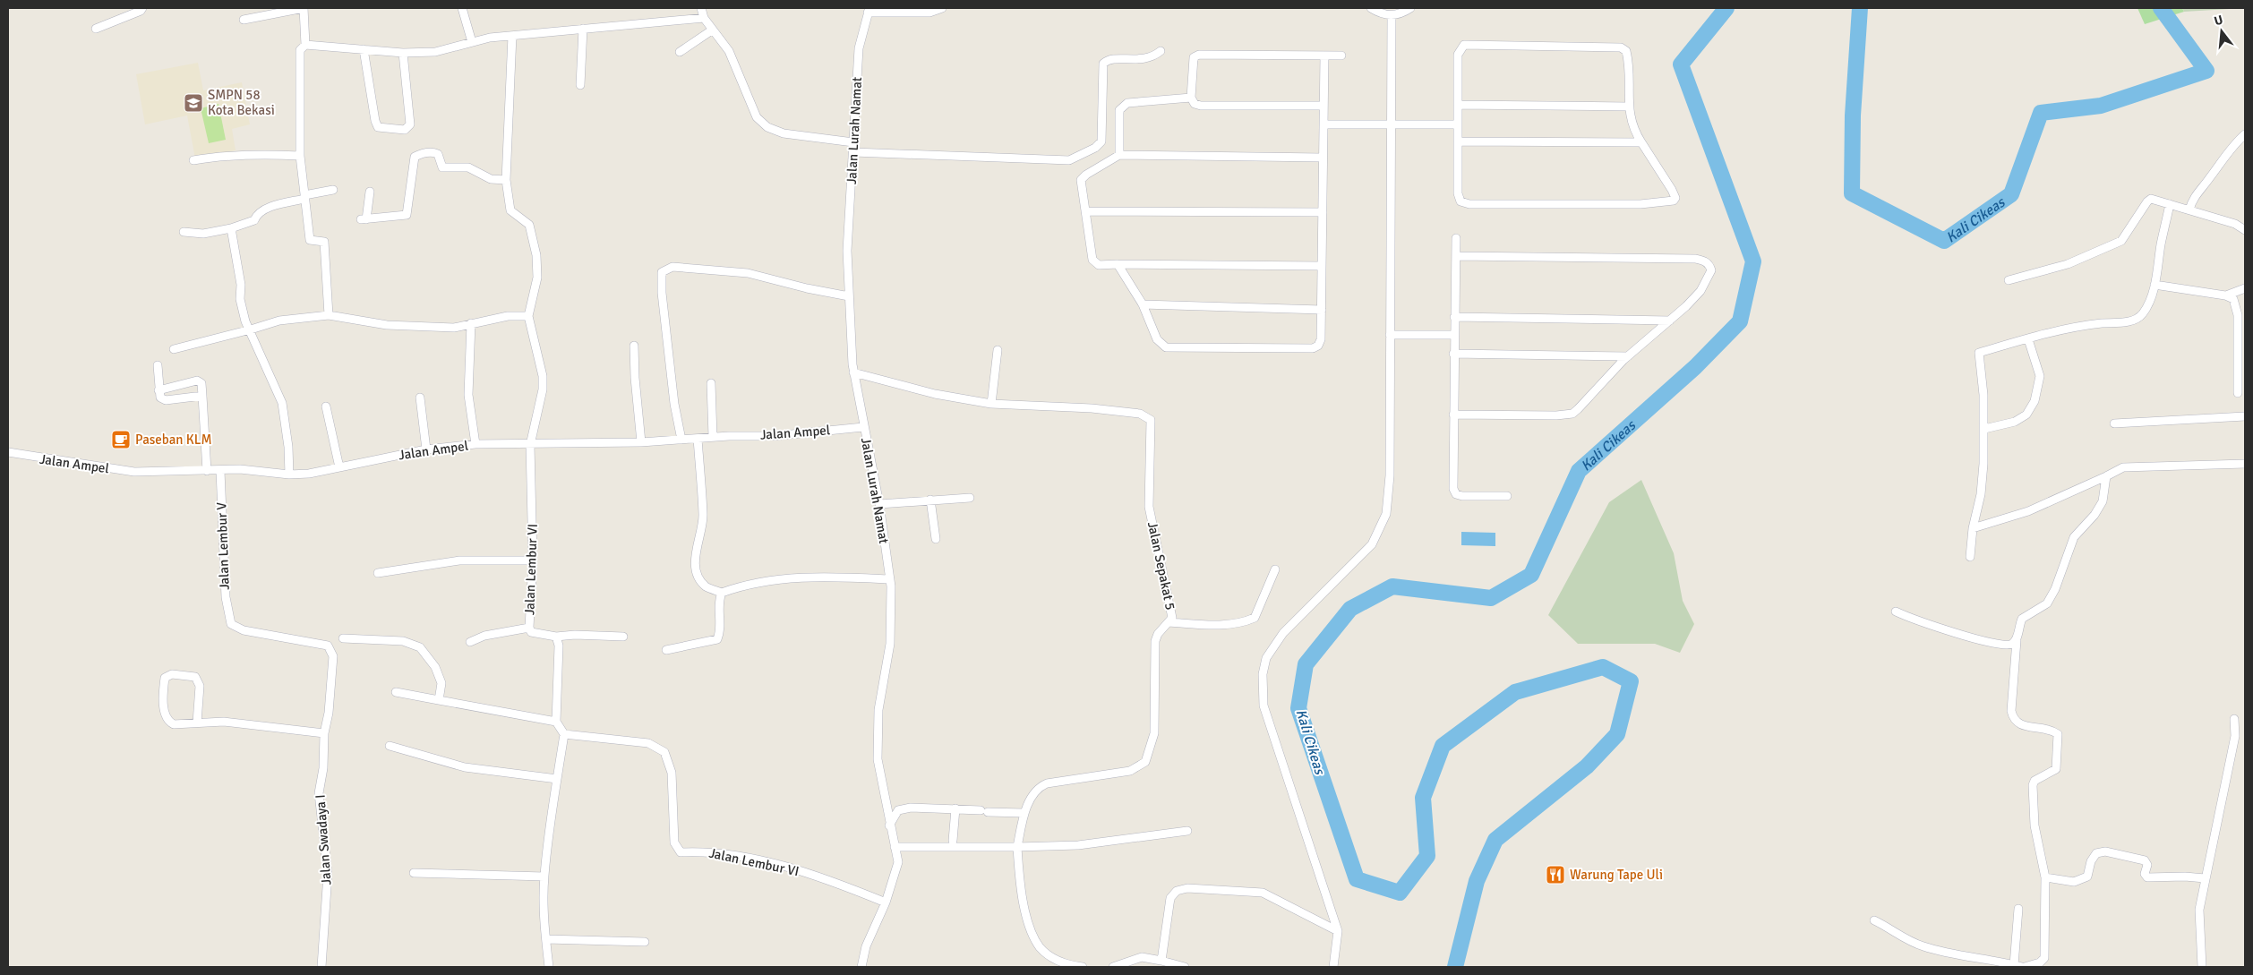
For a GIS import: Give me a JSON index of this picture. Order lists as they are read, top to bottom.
{
  "streets": {
    "street": [
      "Jalan Lurah Namat",
      "Jalan Ampel",
      "Jalan Lembur V",
      "Jalan Sepakat 5",
      "Jalan Lembur VI",
      "Jalan Swadaya I"
    ]
  },
  "crossings": [
    ["Jalan Lurah Namat", "Jalan Ampel"],
    ["Jalan Lurah Namat", "Jalan Sepakat 5"],
    ["Jalan Lurah Namat", "Jalan Lembur VI"],
    ["Jalan Ampel", "Jalan Lembur V"],
    ["Jalan Ampel", "Jalan Lembur VI"],
    ["Jalan Lembur V", "Jalan Swadaya I"]
  ],
  "water": ["Kali Cikeas"],
  "places": {
    "school or university": ["SMPN 58 Kota Bekasi"],
    "cafe": ["Paseban KLM"],
    "restaurant": ["Warung Tape Uli"]
  },
  "north": "top"
}
